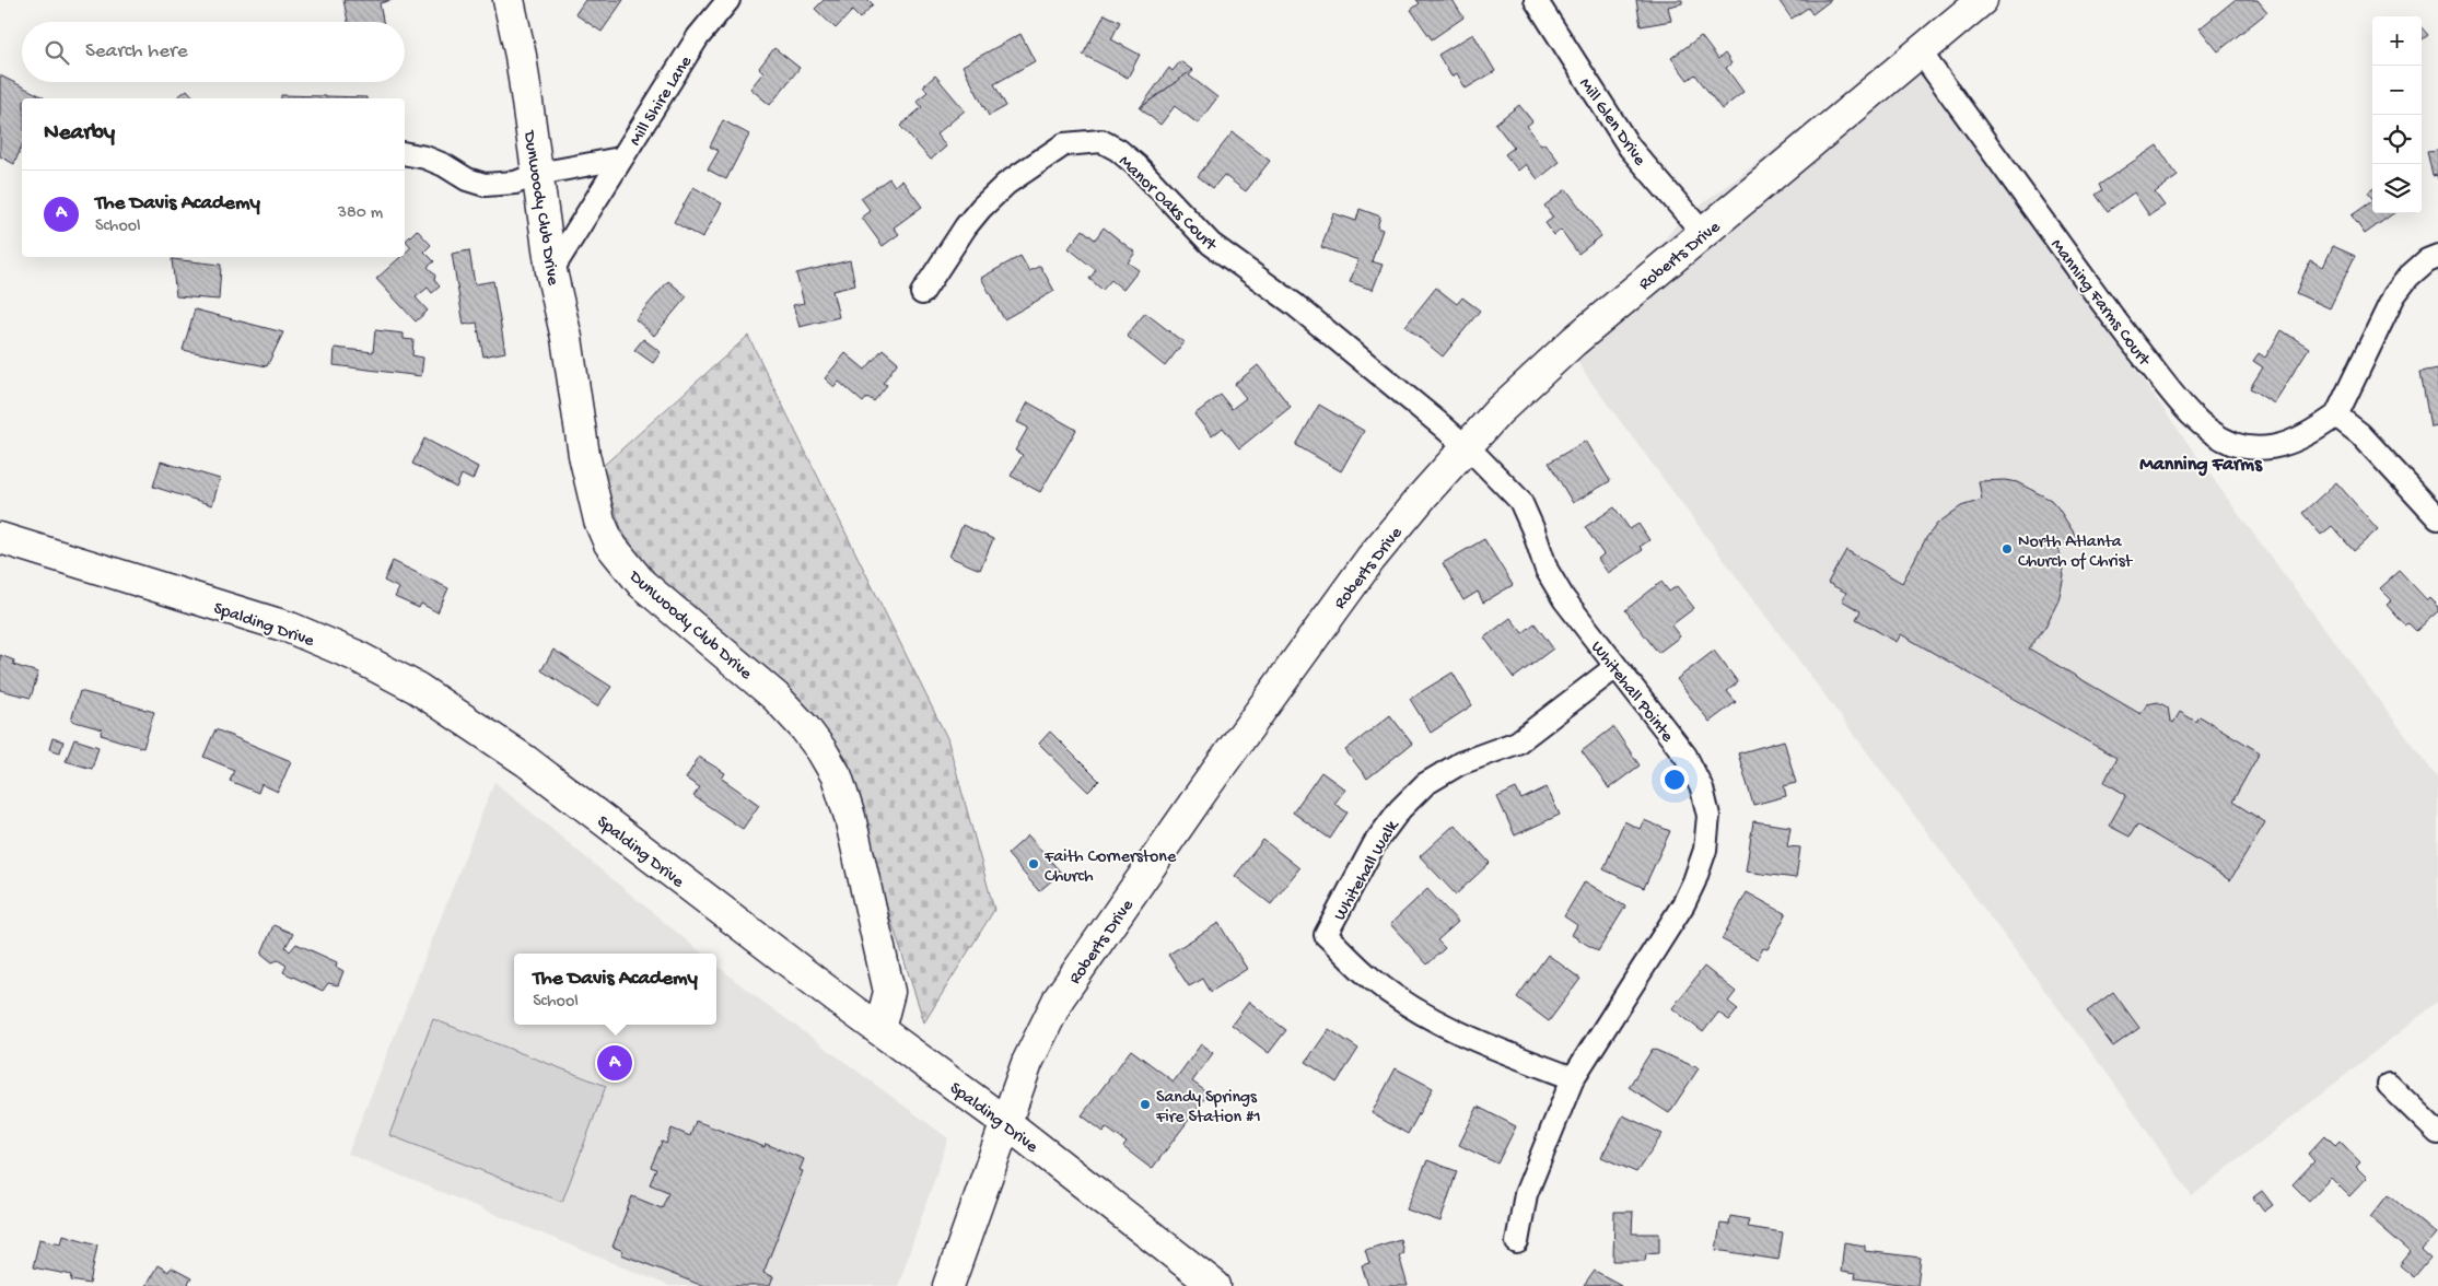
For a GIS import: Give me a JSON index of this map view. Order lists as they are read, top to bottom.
{
  "streets": {
    "street": [
      "Mill Shire Lane",
      "Mill Glen Drive",
      "Manor Oaks Court",
      "Dunwoody Club Drive",
      "Roberts Drive",
      "Manning Farms Court",
      "Spalding Drive",
      "Whitehall Pointe",
      "Whitehall Walk"
    ]
  },
  "crossings": [
    ["Mill Shire Lane", "Dunwoody Club Drive"],
    ["Mill Glen Drive", "Roberts Drive"],
    ["Manor Oaks Court", "Roberts Drive"],
    ["Manor Oaks Court", "Whitehall Pointe"],
    ["Dunwoody Club Drive", "Spalding Drive"],
    ["Roberts Drive", "Manning Farms Court"],
    ["Roberts Drive", "Spalding Drive"],
    ["Roberts Drive", "Whitehall Pointe"],
    ["Whitehall Pointe", "Whitehall Walk"]
  ],
  "districts": ["Manning Farms"],
  "places": ["North Atlanta Church of Christ", "Faith Cornerstone Church", "Sandy Springs Fire Station #1"],
  "page": {
    "map_buttons": ["+", "−"],
    "search": "Search here",
    "heading": "Nearby",
    "list": [
      {
        "mark": "A",
        "name": "The Davis Academy",
        "note": "School",
        "value": "380 m"
      }
    ],
    "popup": ["The Davis Academy", "School"],
    "pins": "A"
  }
}
